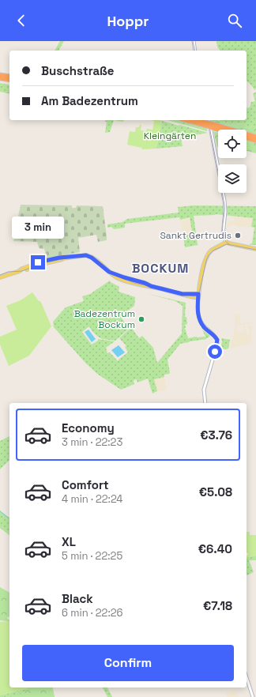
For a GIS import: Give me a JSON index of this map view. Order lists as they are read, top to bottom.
{
  "districts": ["BOCKUM"],
  "parks": ["Kleingärten"],
  "places": ["Sankt Gertrudis", "Badezentrum Bockum"],
  "page": {
    "header": "Hoppr",
    "banner": ["Buschstraße", "Am Badezentrum"],
    "bubble": "3 min",
    "list": [
      {
        "name": "Economy",
        "note": "3 min · 22:23",
        "value": "€3.76"
      },
      {
        "name": "Comfort",
        "note": "4 min · 22:24",
        "value": "€5.08"
      },
      {
        "name": "XL",
        "note": "5 min · 22:25",
        "value": "€6.40"
      },
      {
        "name": "Black",
        "note": "6 min · 22:26",
        "value": "€7.18"
      }
    ],
    "buttons": "Confirm"
  }
}
